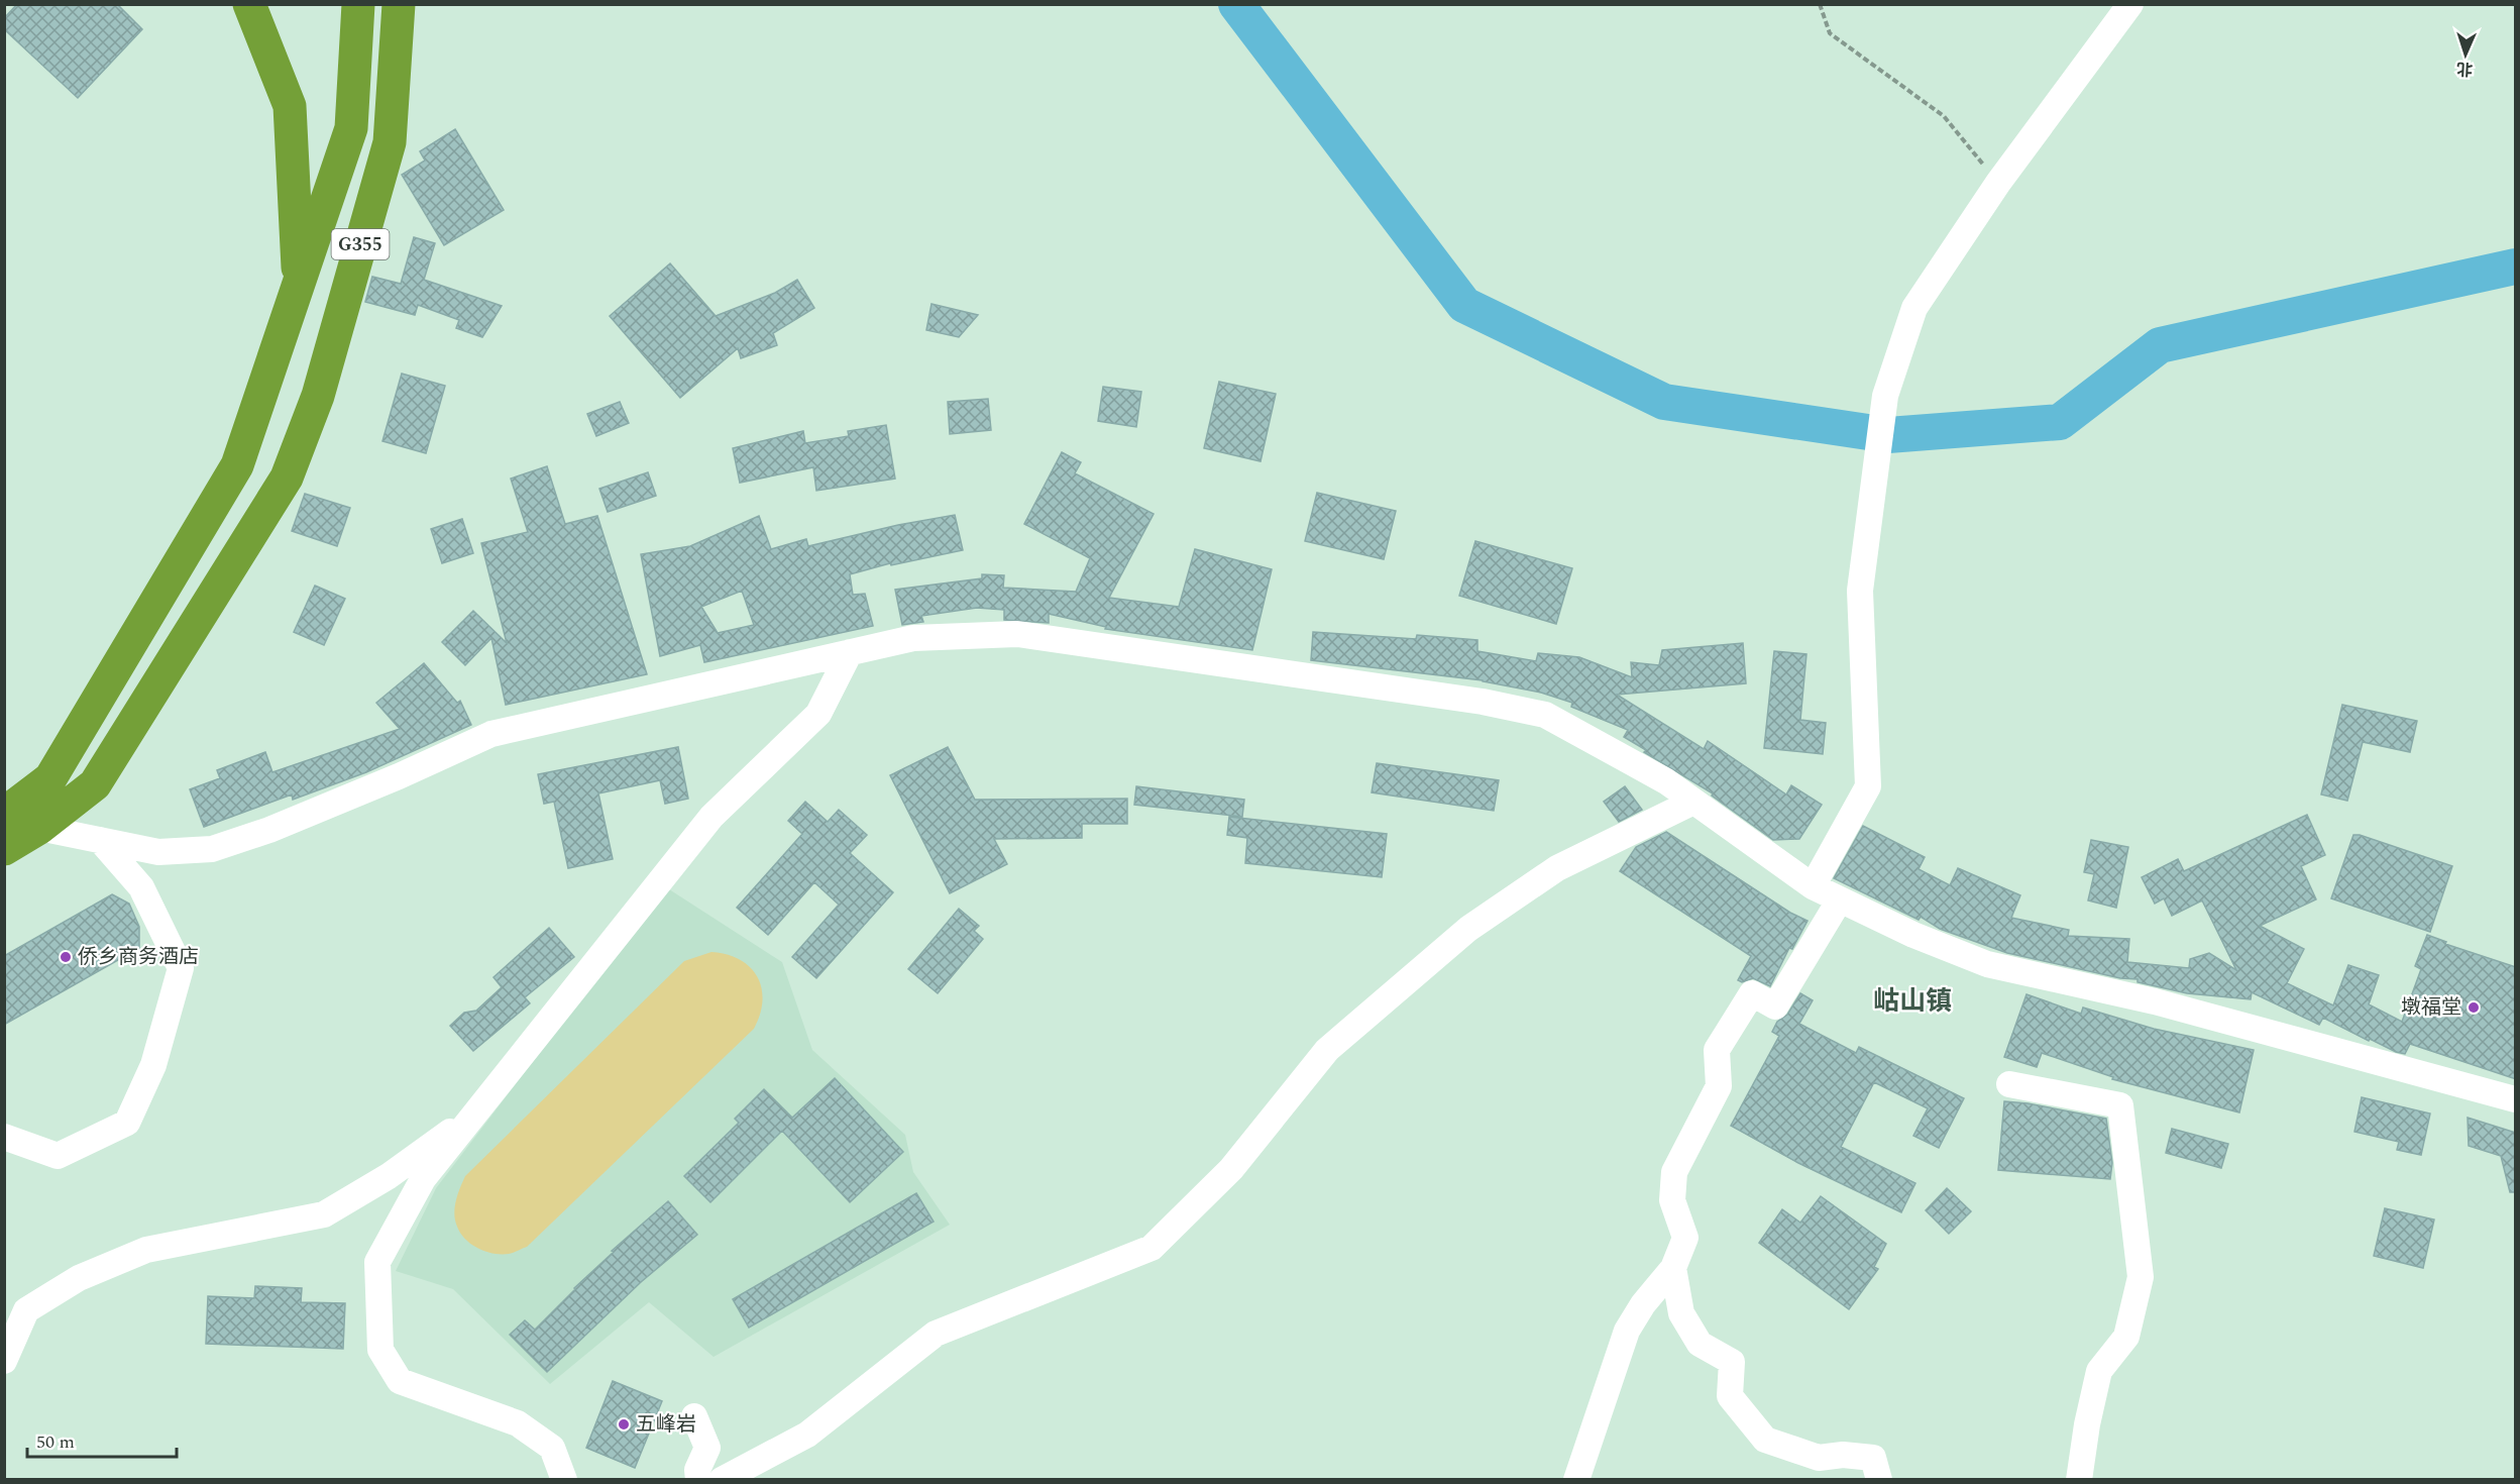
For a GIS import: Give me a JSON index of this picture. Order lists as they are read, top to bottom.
{
  "streets": {
    "highway": ["G355"]
  },
  "districts": ["岵山镇"],
  "places": ["侨乡商务酒店", "墩福堂", "五峰岩"],
  "scale_bar": "50 m",
  "north": "bottom"
}
